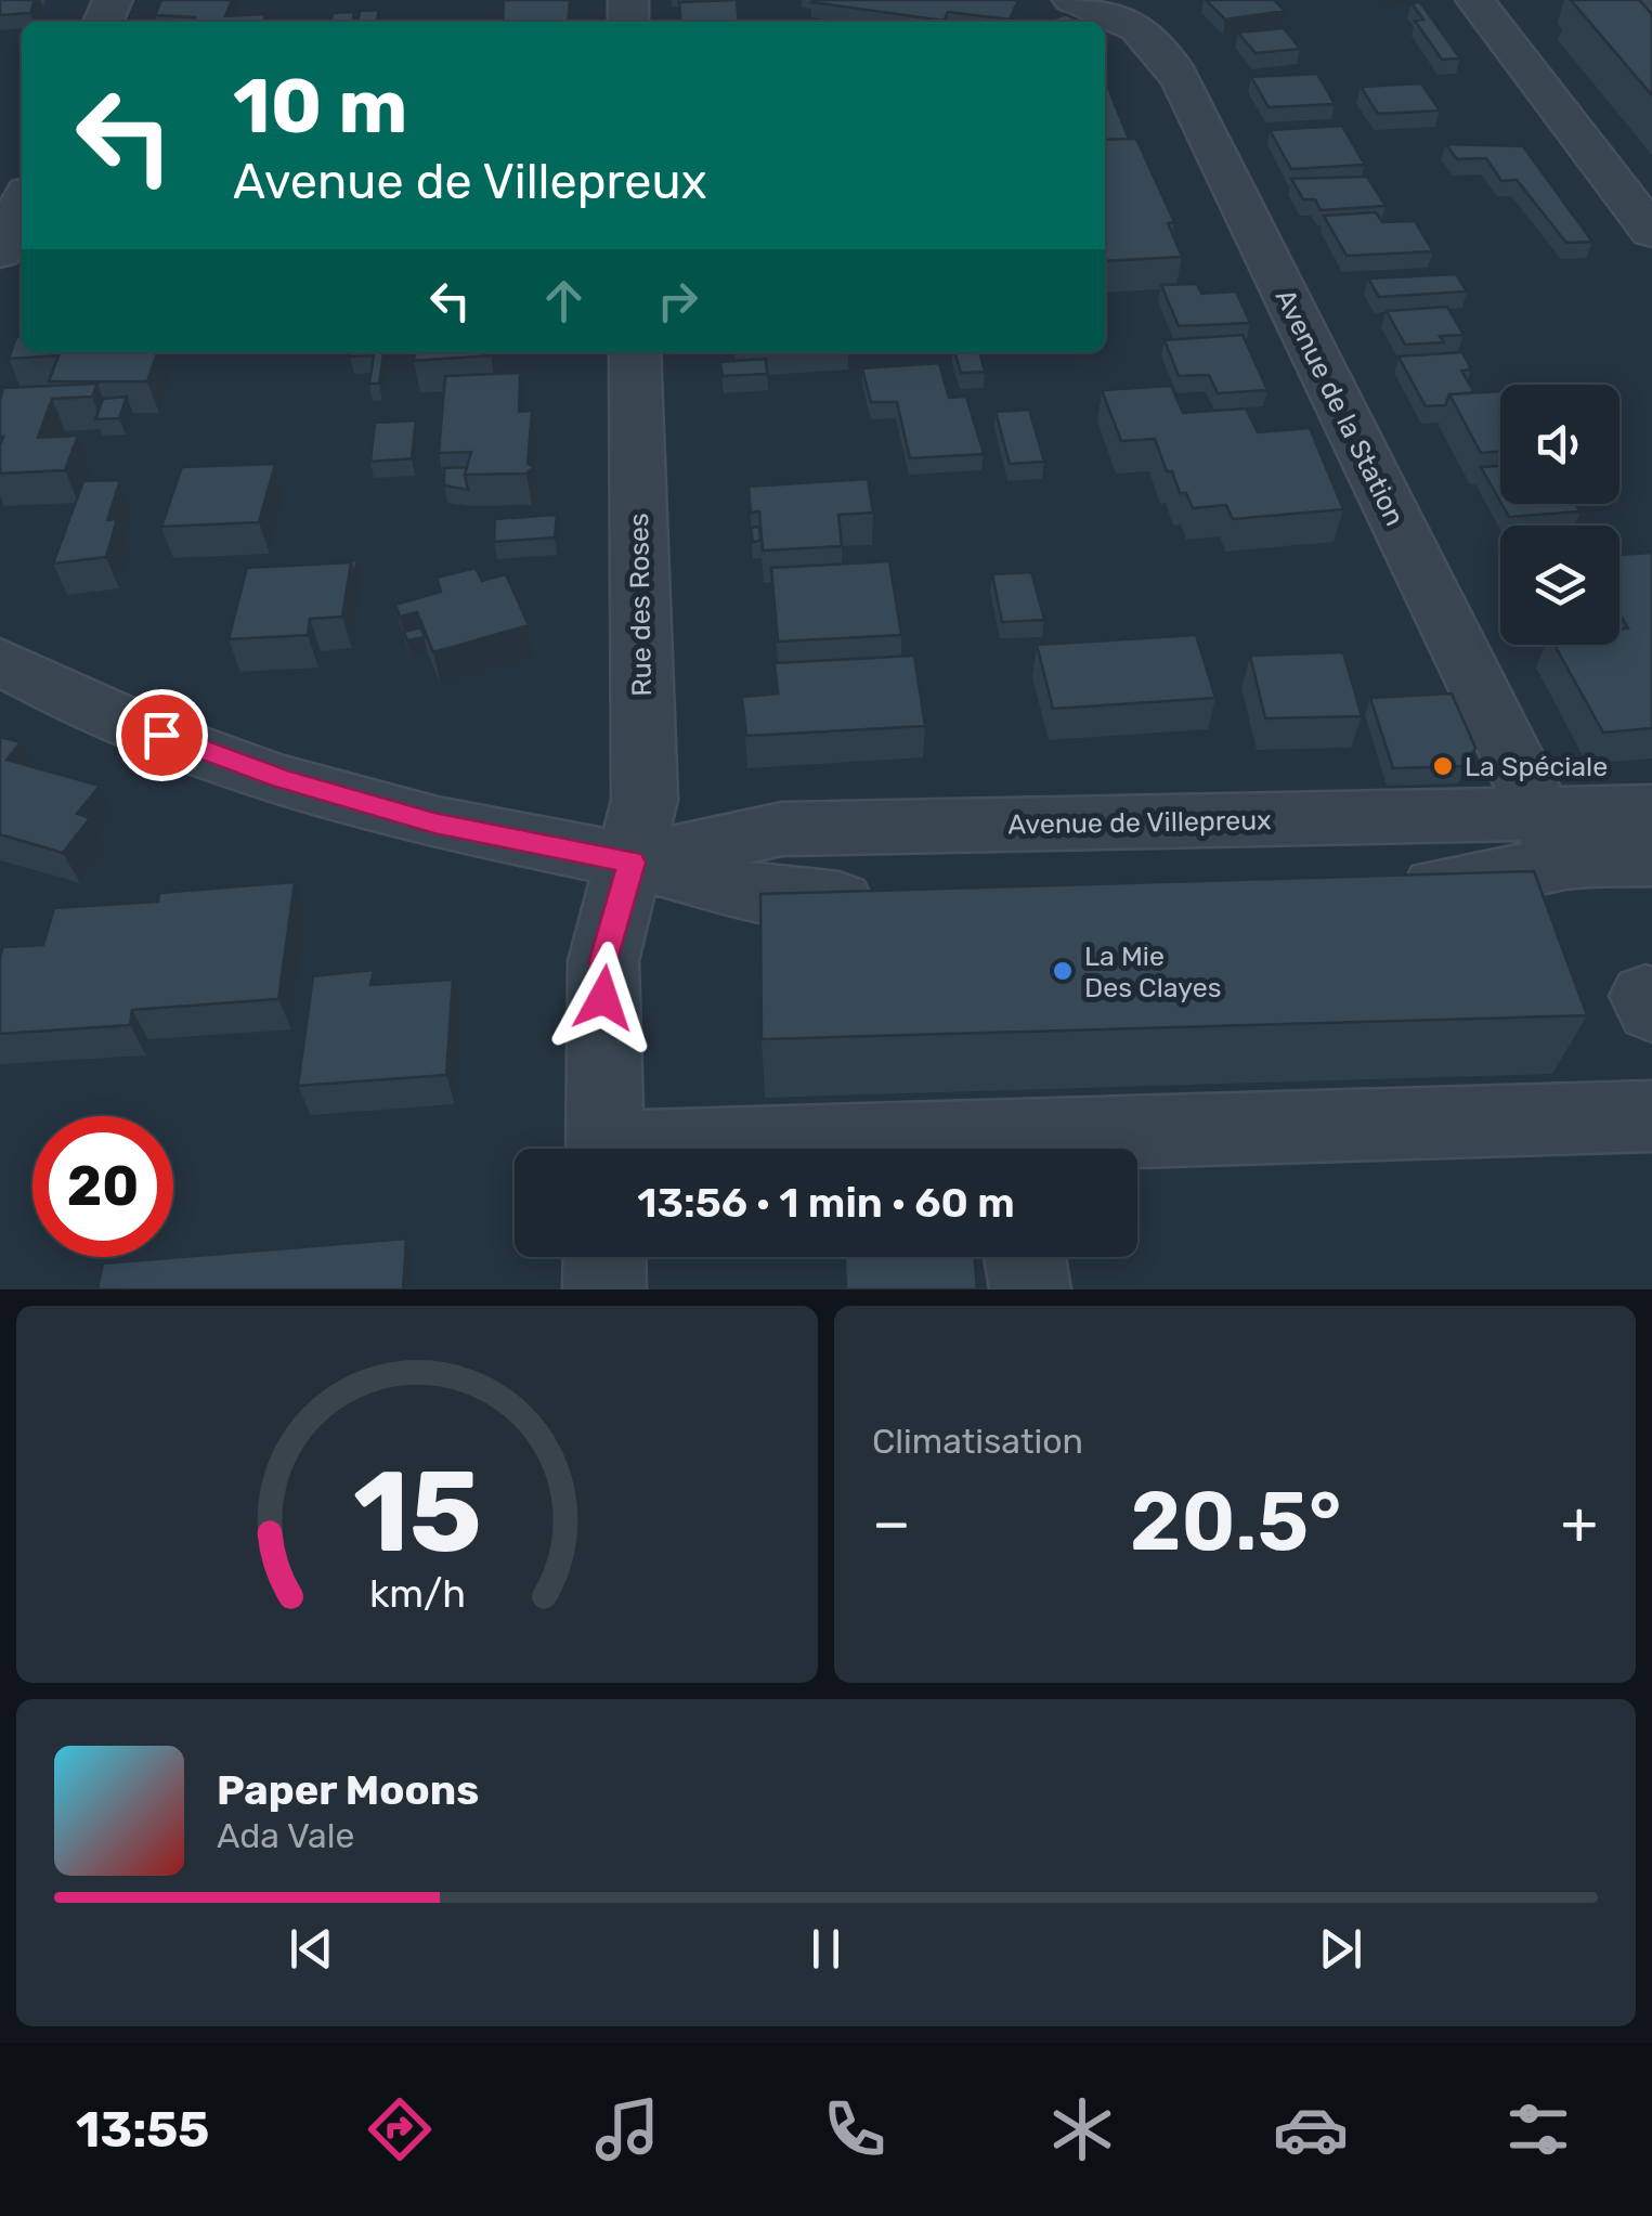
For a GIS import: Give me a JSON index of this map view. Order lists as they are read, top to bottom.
{
  "streets": {
    "street": ["Avenue de la Station", "Rue des Roses", "Avenue de Villepreux"]
  },
  "crossings": [
    ["Avenue de la Station", "Avenue de Villepreux"],
    ["Rue des Roses", "Avenue de Villepreux"]
  ],
  "places": ["La Spéciale", "La Mie Des Clayes"],
  "page": {
    "turn": ["10 m", "Avenue de Villepreux"],
    "limit": "20",
    "trip": "13:56 · 1 min · 60 m",
    "tile": "Climatisation",
    "heat": ["−", "20.5°", "+"],
    "song": ["Paper Moons", "Ada Vale"],
    "tabs": "13:55",
    "gauge": ["15", "km/h"]
  }
}
